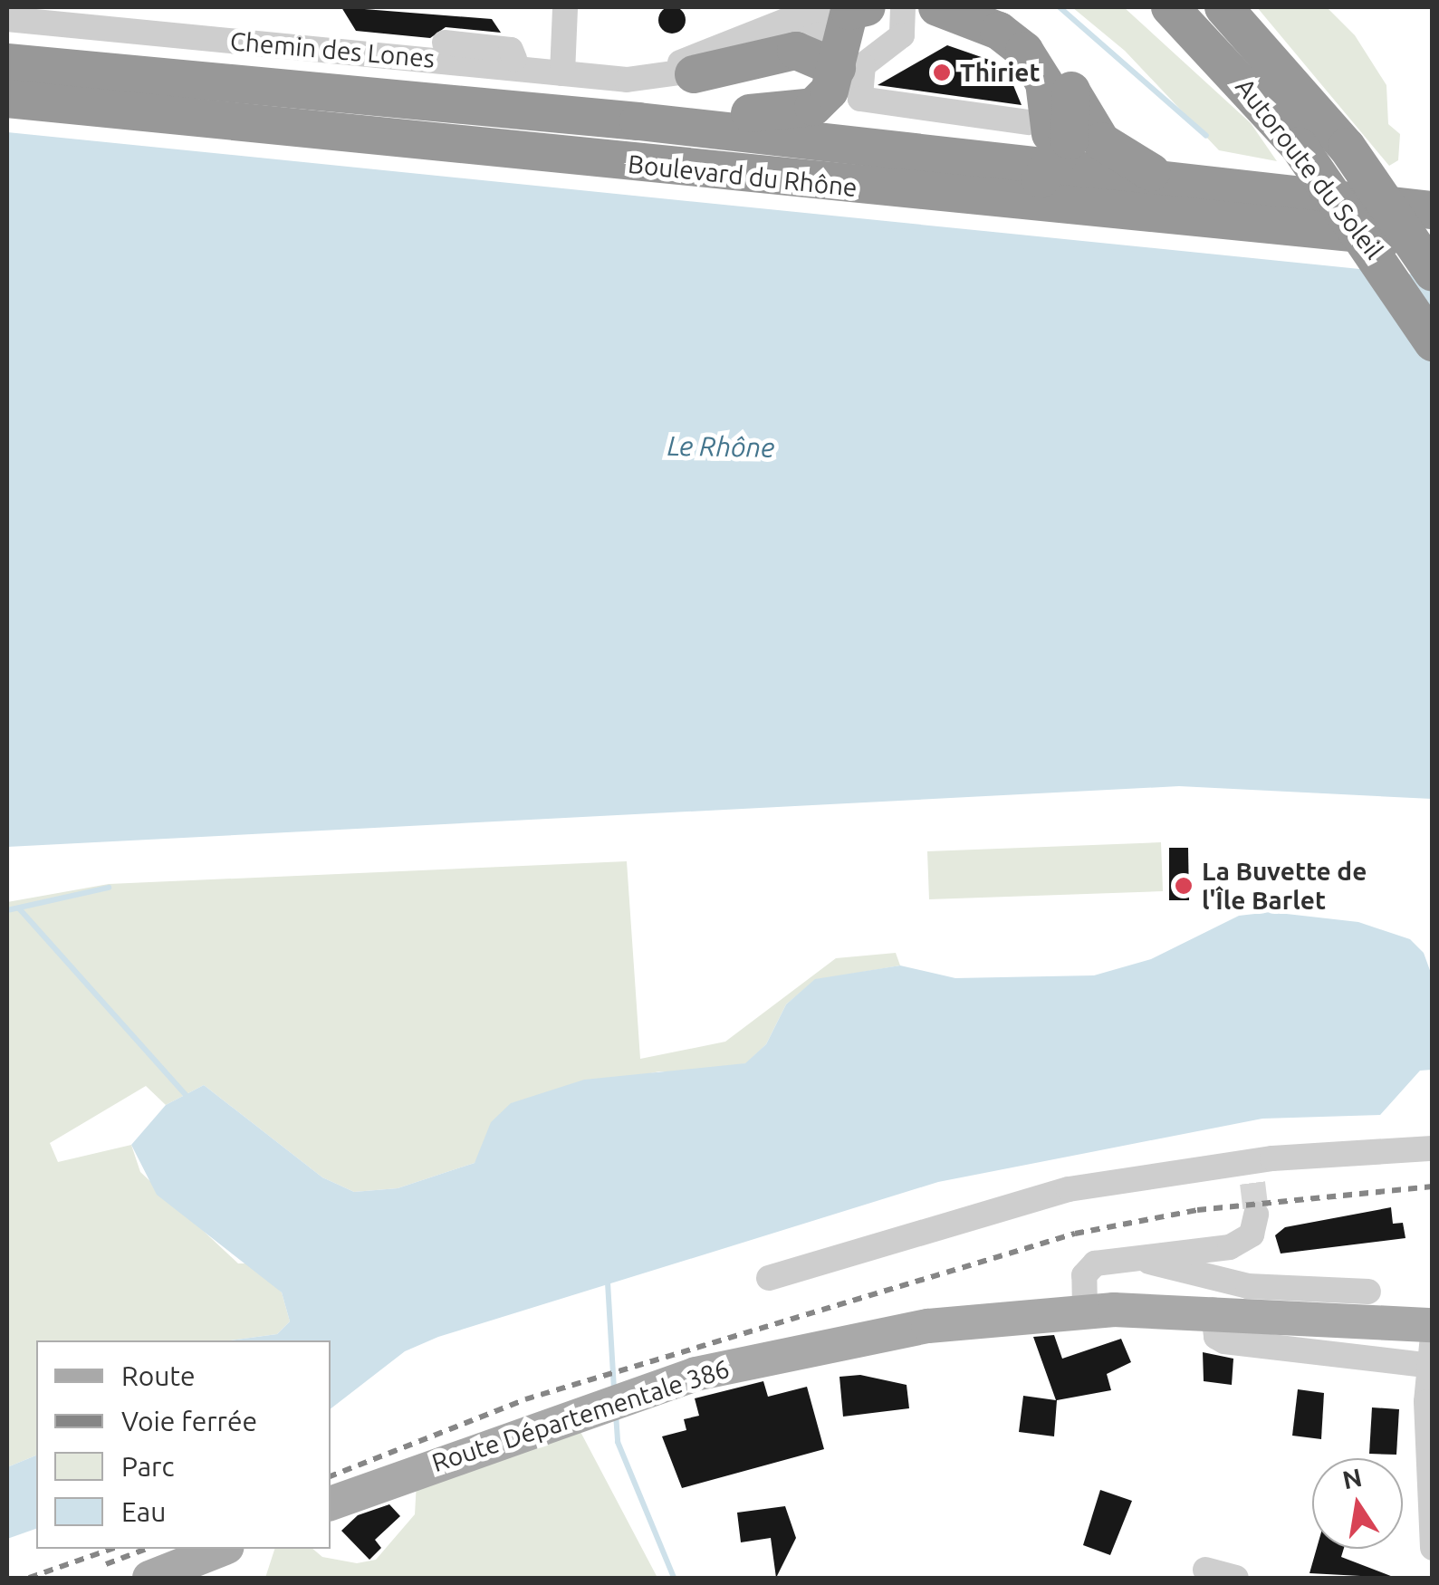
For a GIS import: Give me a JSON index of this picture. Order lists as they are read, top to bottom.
{
  "streets": {
    "highway": ["Autoroute du Soleil", "Boulevard du Rhône"],
    "main road": ["Route Départementale 386"],
    "street": ["Chemin des Lones"]
  },
  "water": ["Le Rhône"],
  "places": ["Thiriet", "La Buvette de l'Île Barlet"],
  "legend": [
    "Route",
    "Voie ferrée",
    "Parc",
    "Eau"
  ],
  "north": "top"
}
